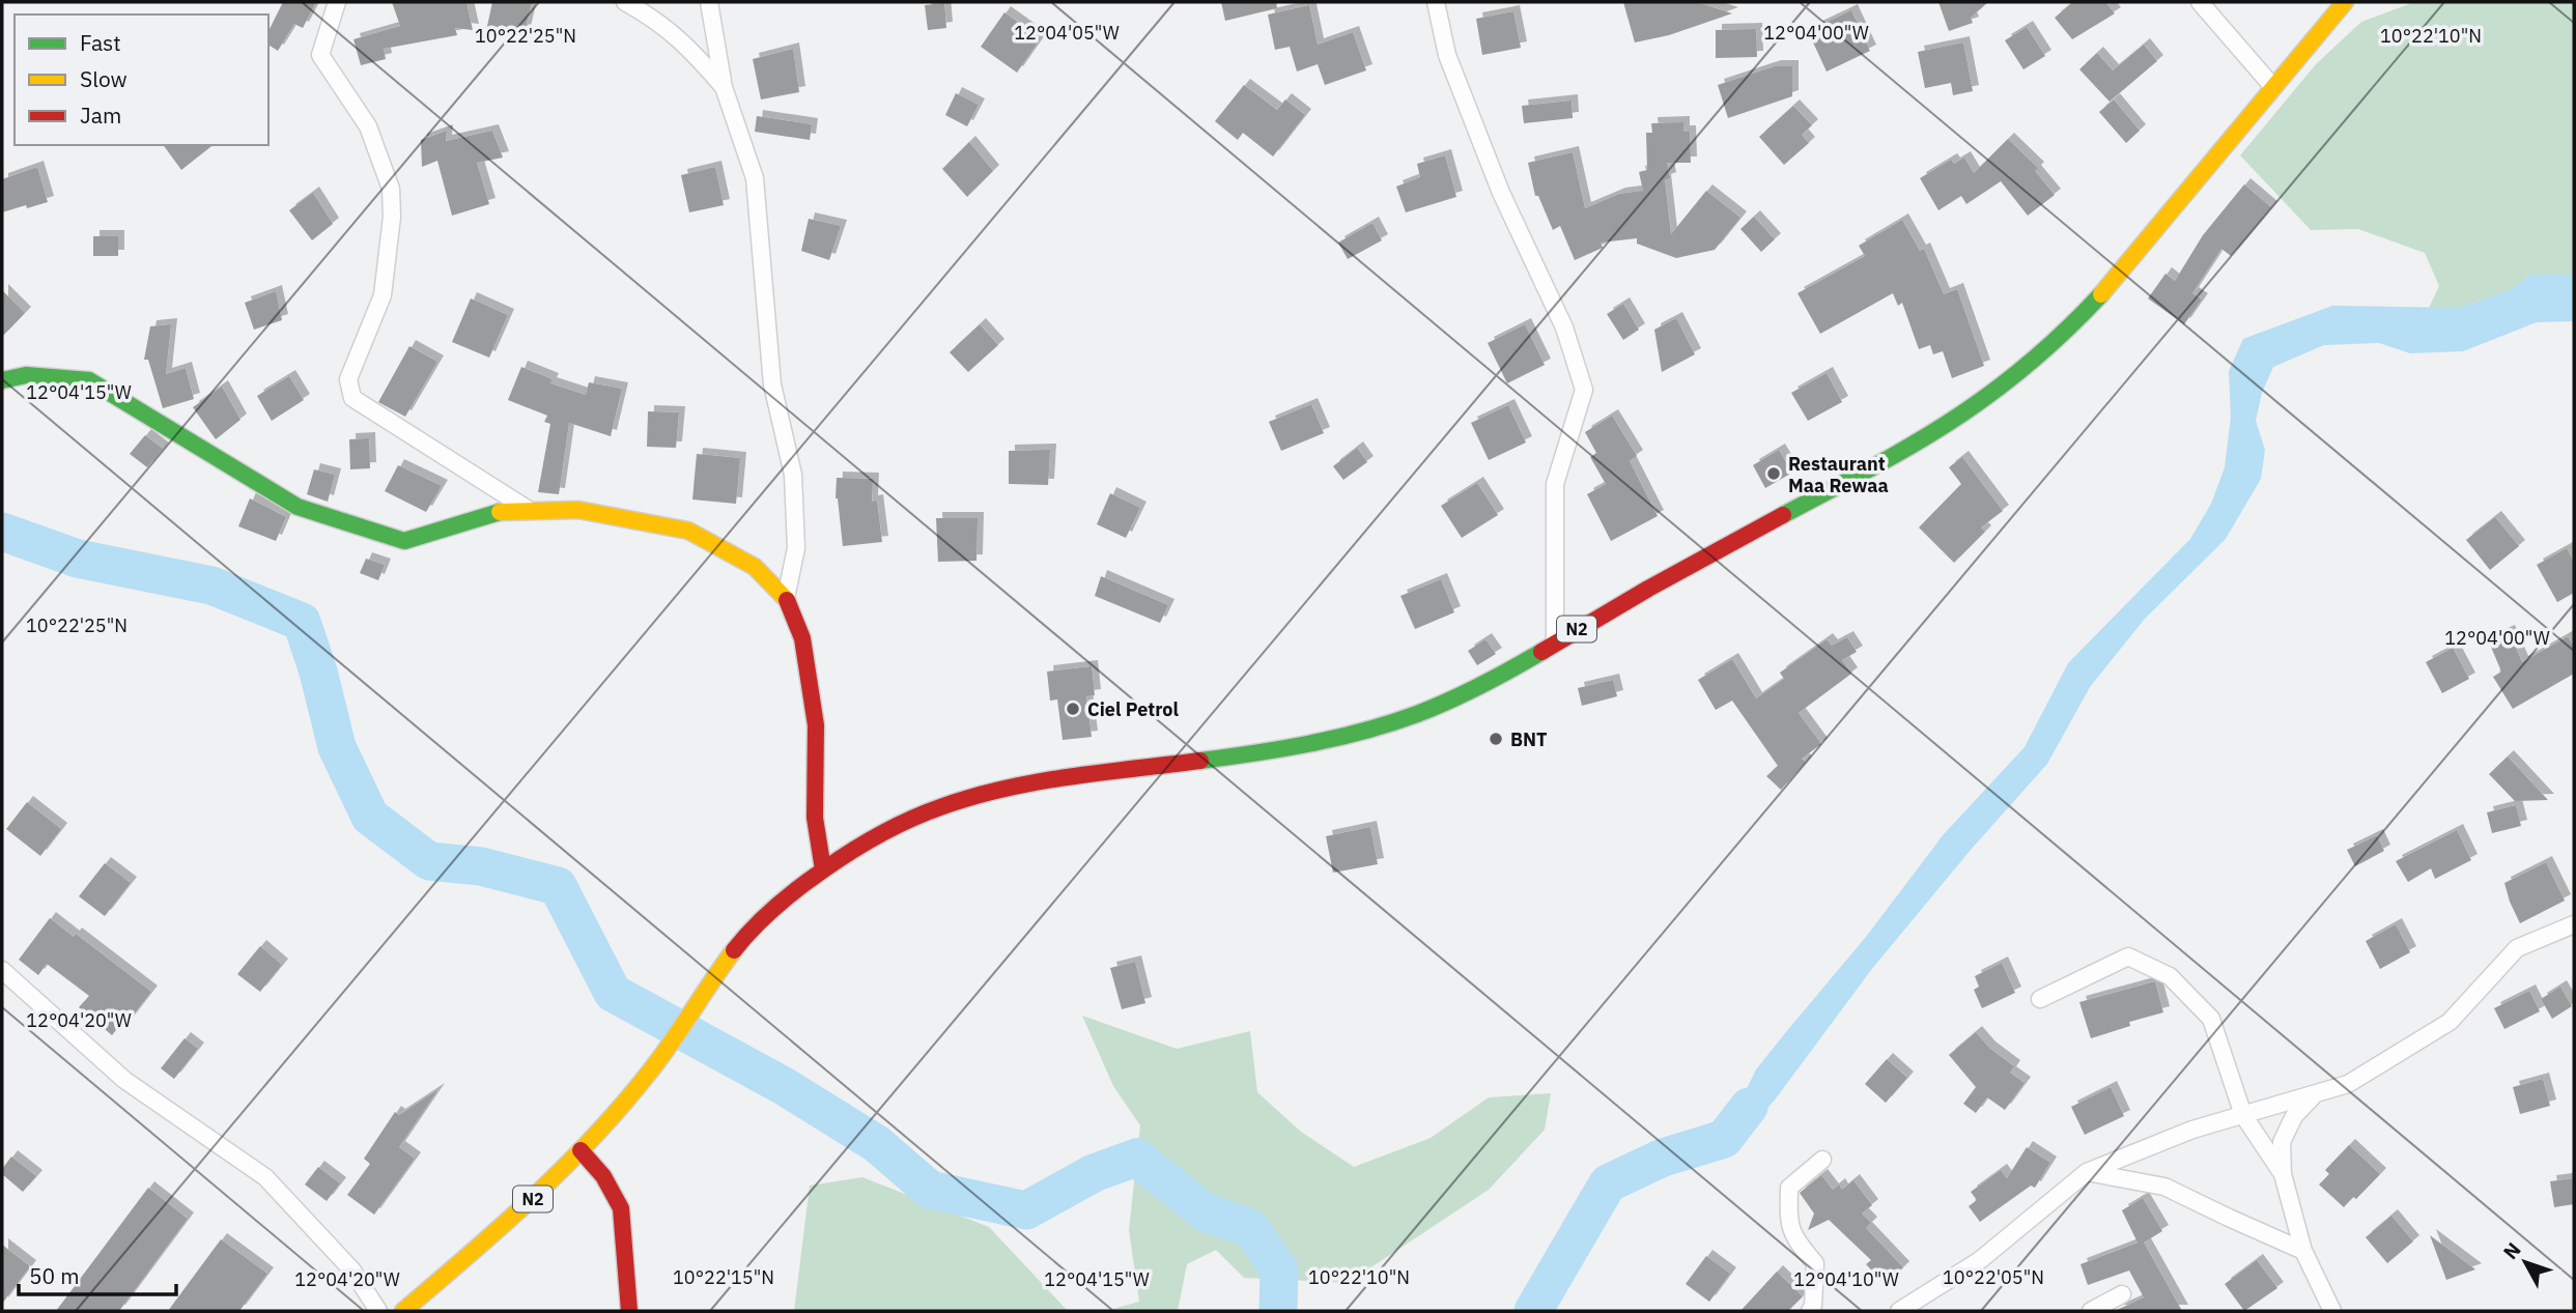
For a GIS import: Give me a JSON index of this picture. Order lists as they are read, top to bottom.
{
  "streets": {
    "main road": ["N2"]
  },
  "places": ["Restaurant Maa Rewaa", "Ciel Petrol", "BNT"],
  "legend": ["Fast", "Slow", "Jam"],
  "scale_bar": "50 m",
  "north": "top left",
  "coordinates": [
    "12°04'00\"W",
    "12°04'05\"W",
    "10°22'25\"N",
    "10°22'10\"N",
    "12°04'15\"W",
    "12°04'20\"W",
    "10°22'15\"N",
    "10°22'05\"N",
    "12°04'10\"W"
  ]
}
